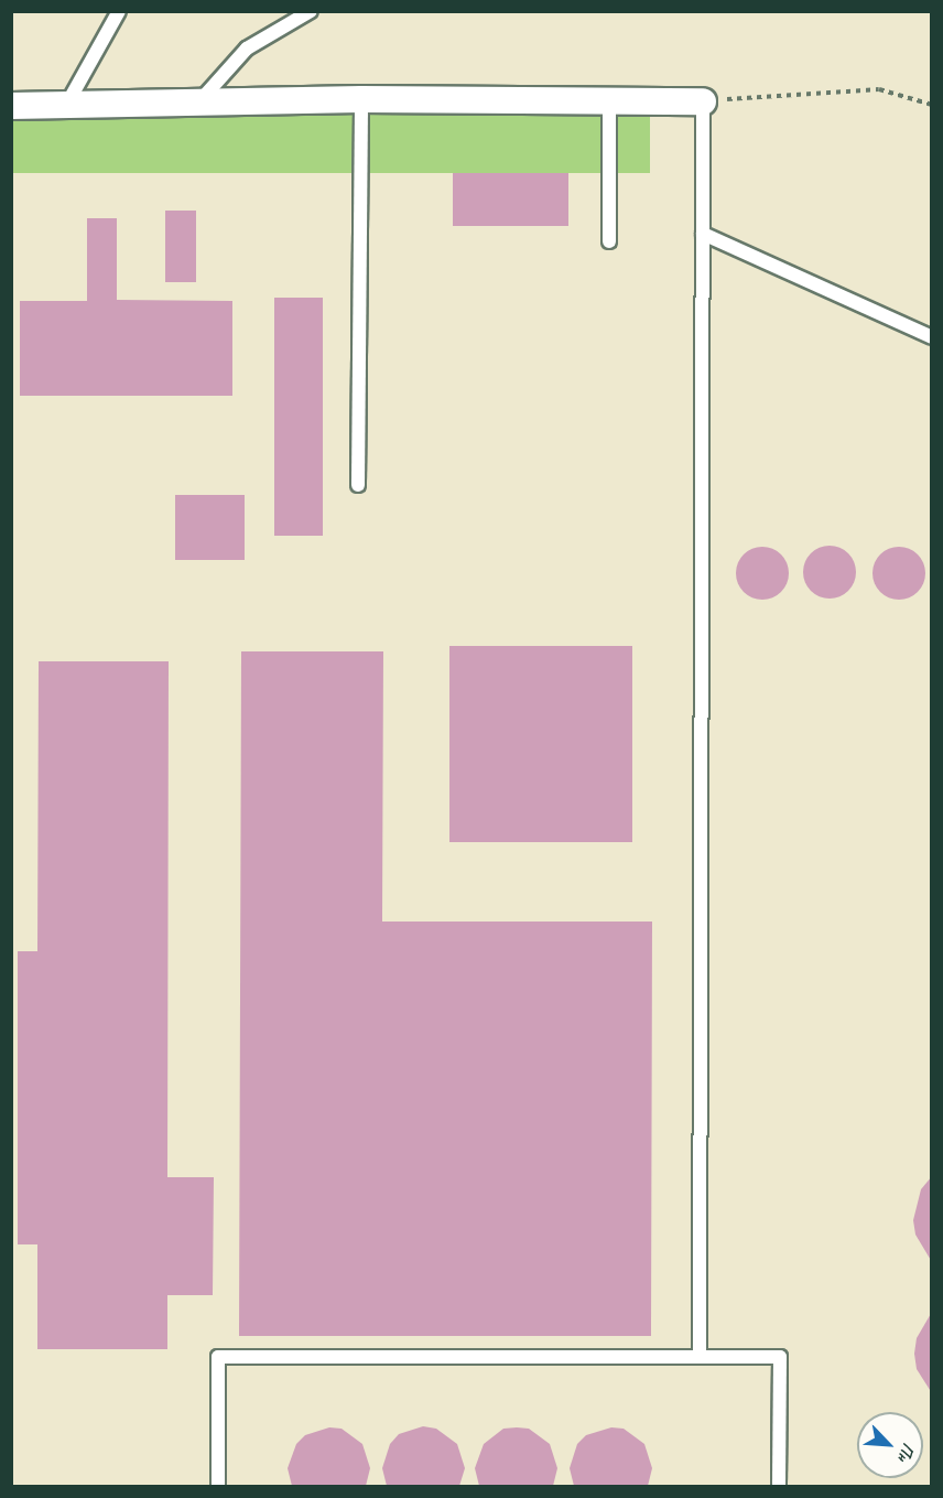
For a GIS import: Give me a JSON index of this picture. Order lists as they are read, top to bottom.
{
  "north": "bottom right"
}
